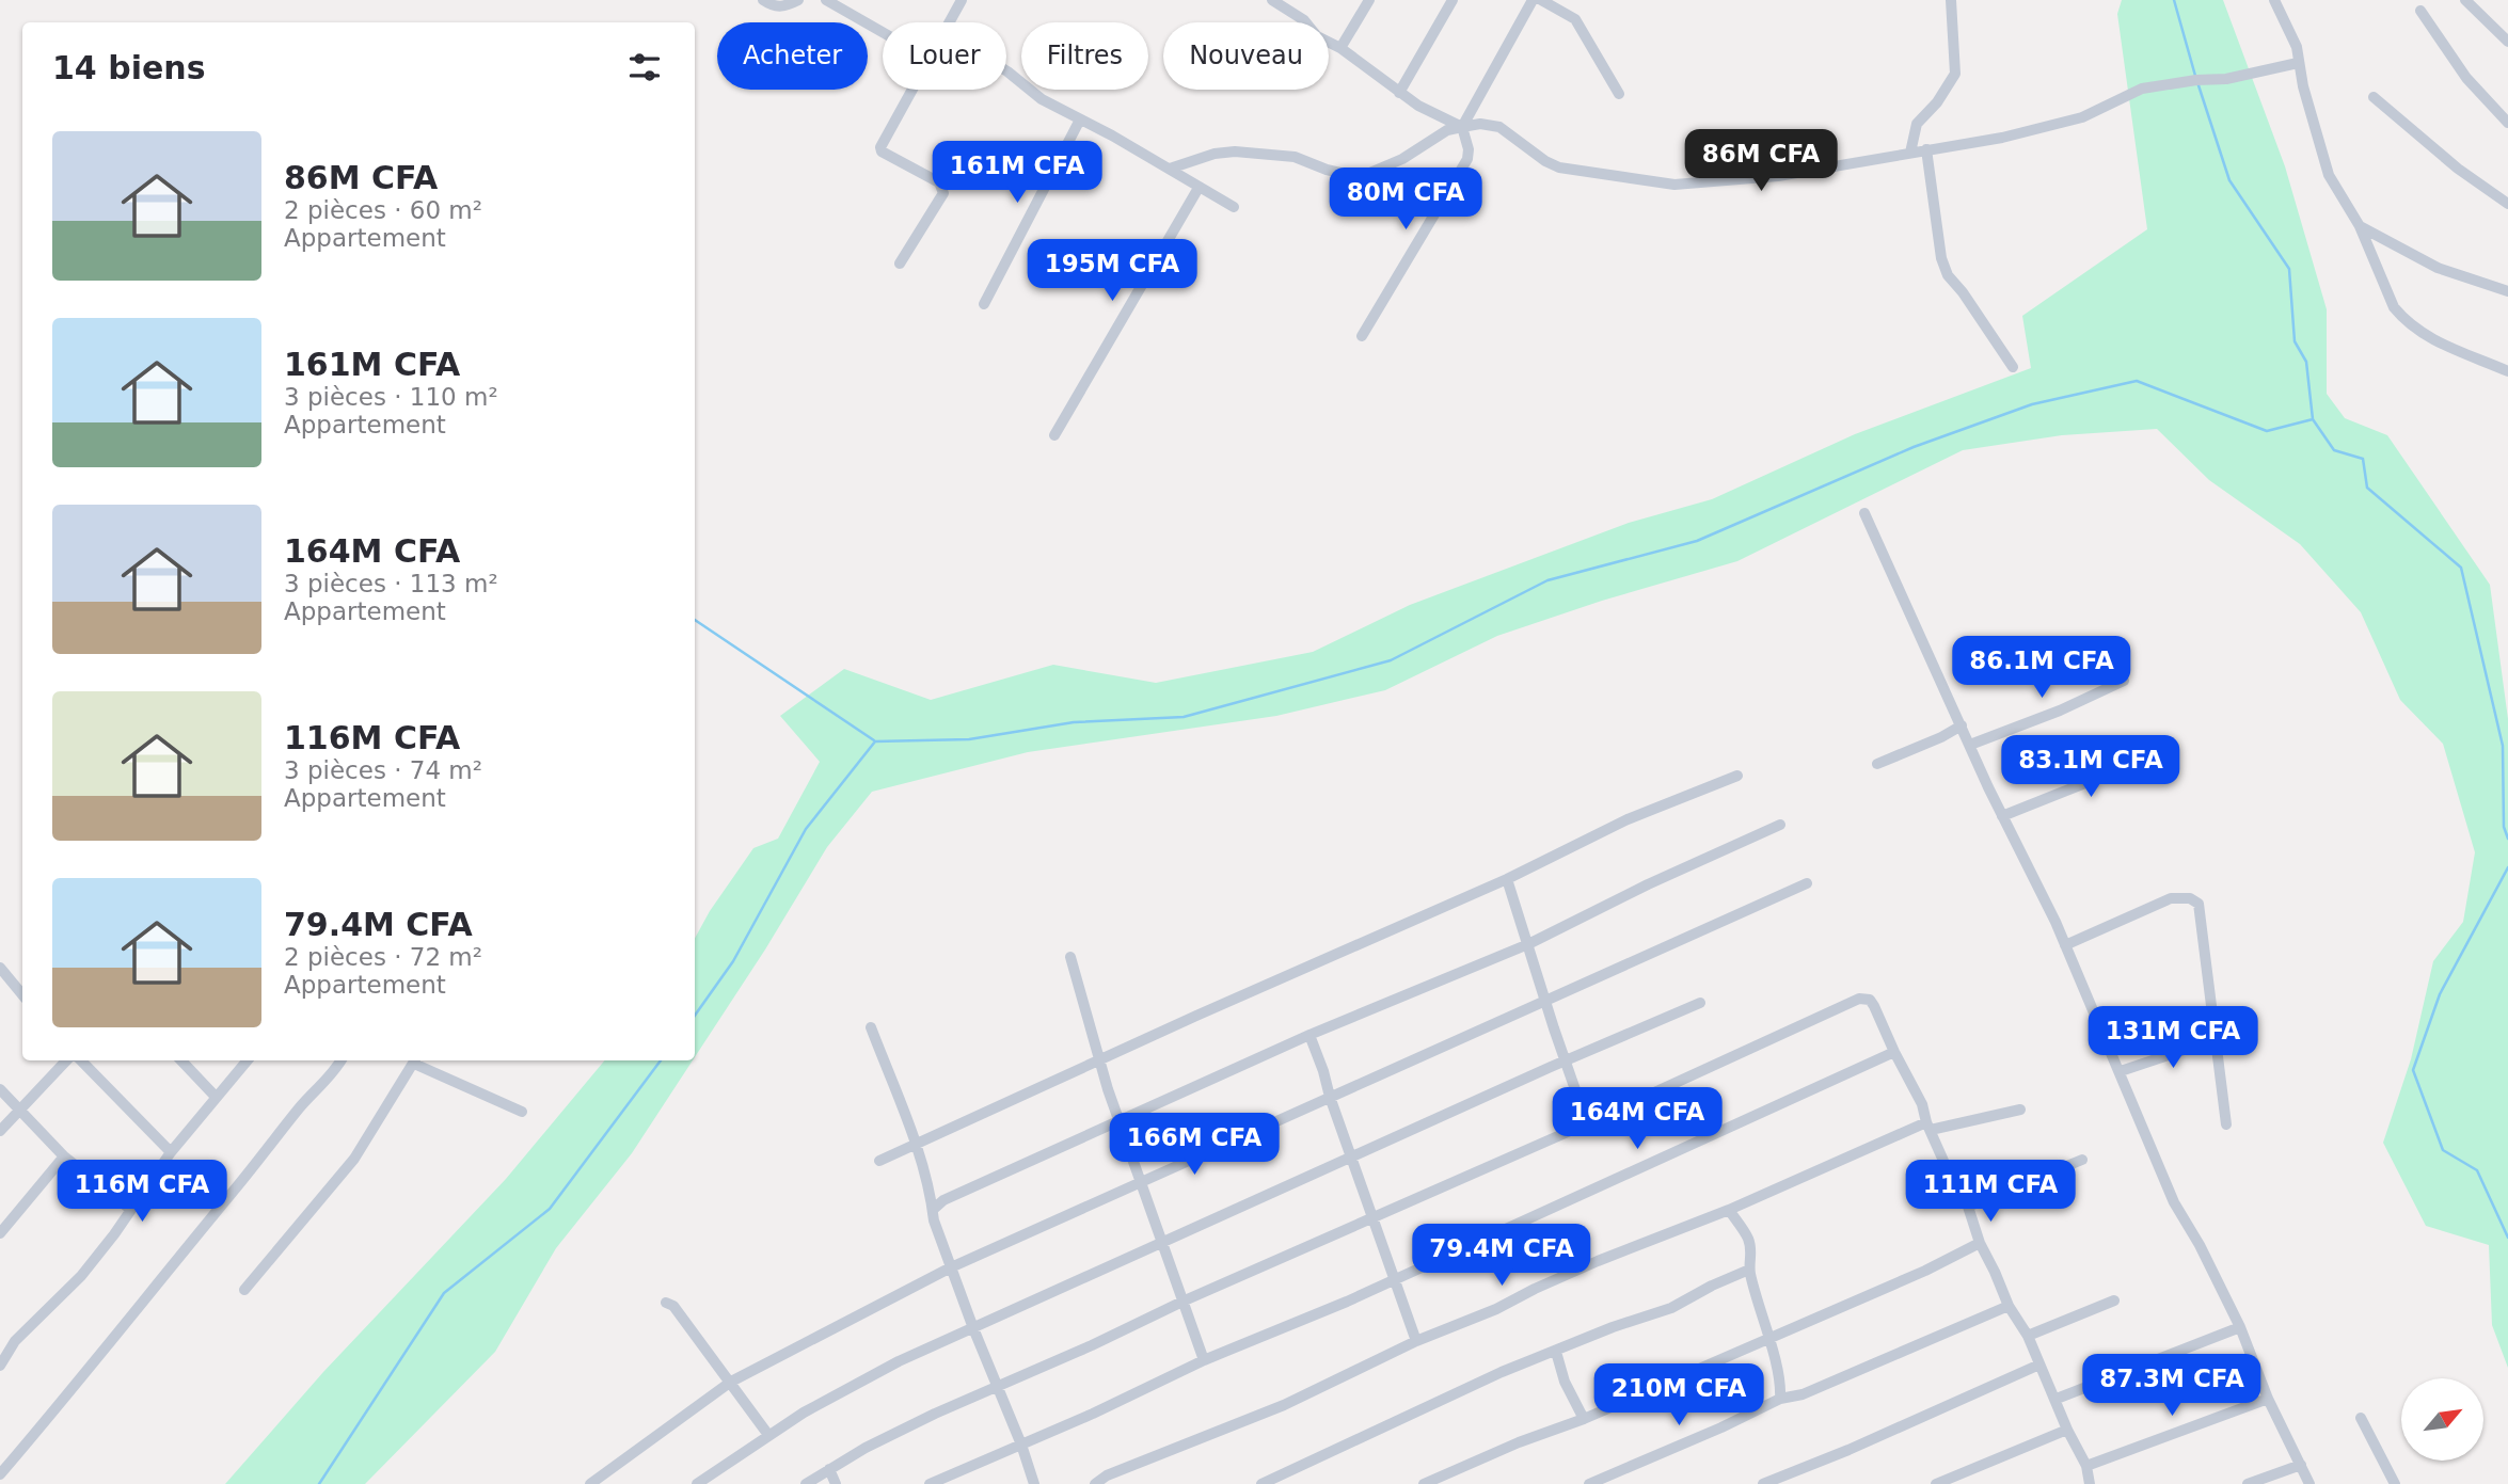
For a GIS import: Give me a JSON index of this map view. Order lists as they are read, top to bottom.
{
  "north": "top right",
  "page": {
    "chip": [
      "Acheter",
      "Louer",
      "Filtres",
      "Nouveau"
    ],
    "heading": "14 biens",
    "list": [
      {
        "name": "86M CFA",
        "note": "2 pièces · 60 m² · Appartement"
      },
      {
        "name": "161M CFA",
        "note": "3 pièces · 110 m² · Appartement"
      },
      {
        "name": "164M CFA",
        "note": "3 pièces · 113 m² · Appartement"
      },
      {
        "name": "116M CFA",
        "note": "3 pièces · 74 m² · Appartement"
      },
      {
        "name": "79.4M CFA",
        "note": "2 pièces · 72 m² · Appartement"
      }
    ],
    "price": [
      "86M CFA",
      "161M CFA",
      "80M CFA",
      "195M CFA",
      "86.1M CFA",
      "83.1M CFA",
      "131M CFA",
      "164M CFA",
      "166M CFA",
      "116M CFA",
      "111M CFA",
      "79.4M CFA",
      "87.3M CFA",
      "210M CFA"
    ]
  }
}
